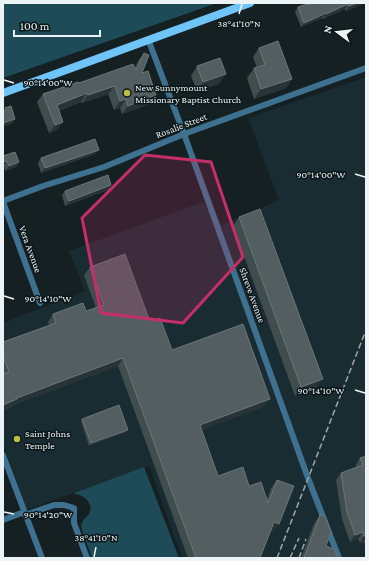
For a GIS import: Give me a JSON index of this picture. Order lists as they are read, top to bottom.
{
  "streets": {
    "street": ["Rosalie Street", "Vera Avenue", "Shreve Avenue"]
  },
  "crossings": [
    ["Rosalie Street", "Vera Avenue"],
    ["Rosalie Street", "Shreve Avenue"]
  ],
  "places": ["New Sunnymount Missionary Baptist Church", "Saint Johns Temple"],
  "scale_bar": "100 m",
  "north": "left",
  "coordinates": [
    "38°41'10\"N",
    "90°14'00\"W",
    "90°14'10\"W",
    "90°14'20\"W"
  ]
}
